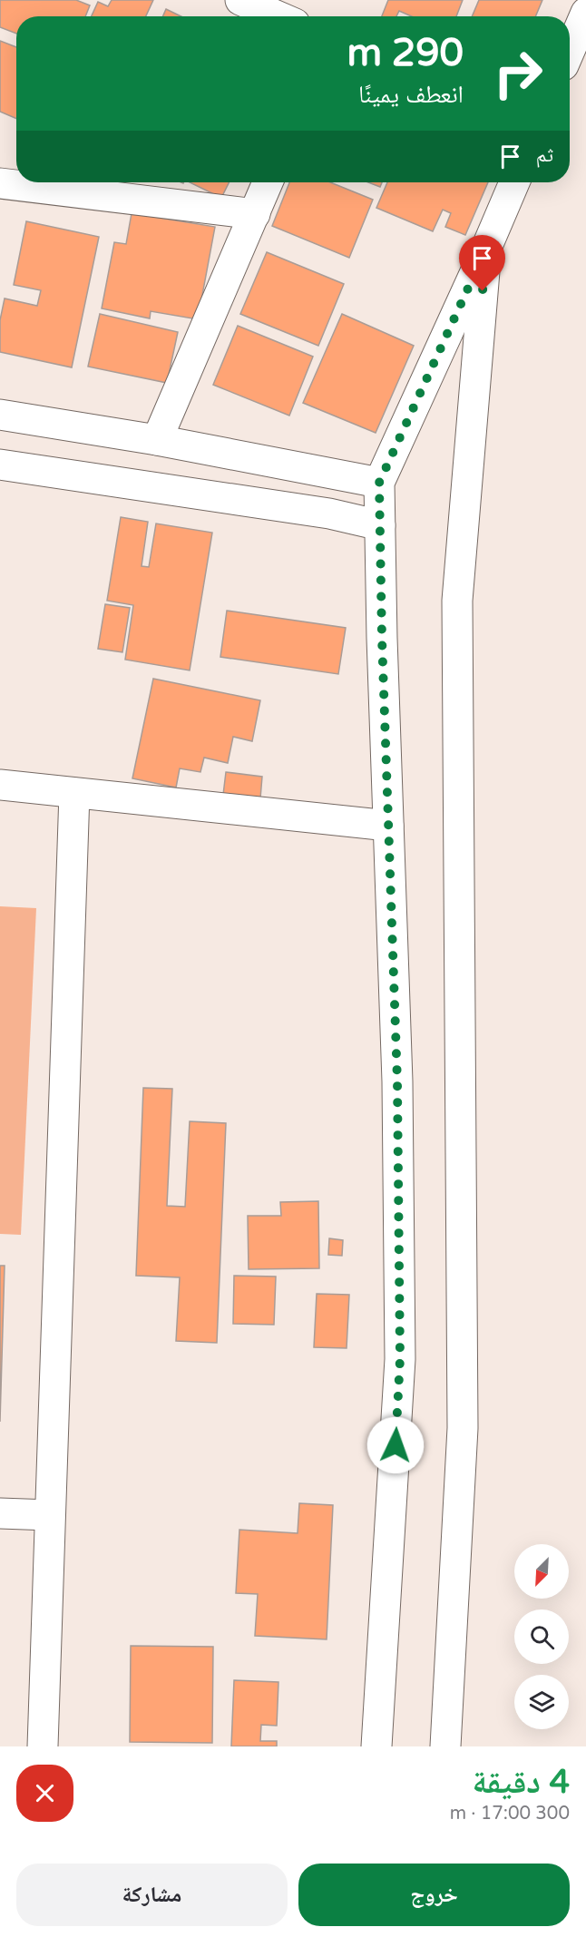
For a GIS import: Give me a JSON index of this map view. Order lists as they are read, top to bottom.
{
  "north": "bottom left",
  "page": {
    "turn": ["290 m", "انعطف يمينًا"],
    "then": "ثم",
    "heading": ["4 دقيقة", "300 m · 17:00"],
    "buttons": ["خروج", "مشاركة"]
  }
}
